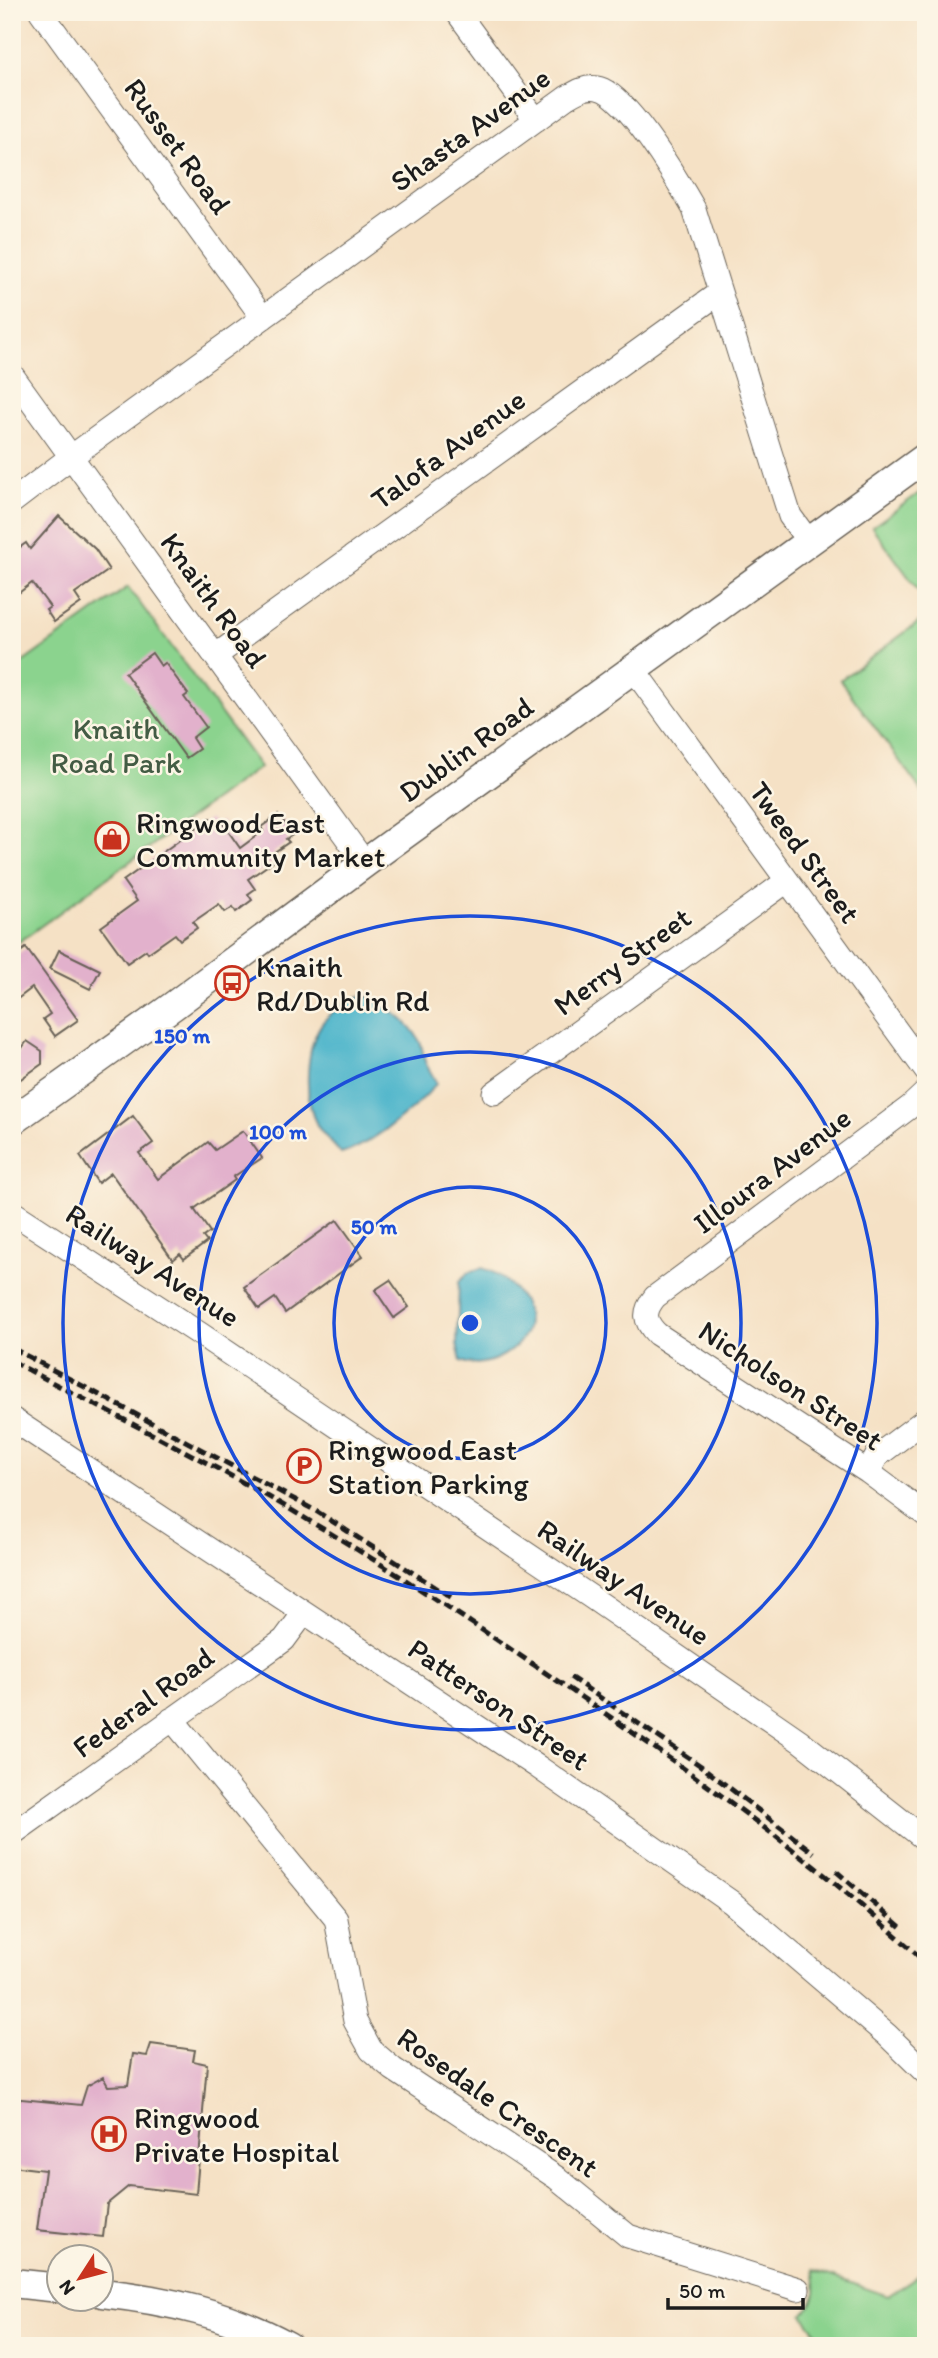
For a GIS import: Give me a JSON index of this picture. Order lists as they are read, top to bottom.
{
  "streets": {
    "main road": ["Dublin Road"],
    "street": [
      "Shasta Avenue",
      "Russet Road",
      "Talofa Avenue",
      "Knaith Road",
      "Tweed Street",
      "Merry Street",
      "Illoura Avenue",
      "Railway Avenue",
      "Nicholson Street",
      "Federal Road",
      "Patterson Street",
      "Rosedale Crescent"
    ]
  },
  "crossings": [
    ["Shasta Avenue", "Russet Road"],
    ["Shasta Avenue", "Talofa Avenue"],
    ["Shasta Avenue", "Knaith Road"],
    ["Shasta Avenue", "Dublin Road"],
    ["Talofa Avenue", "Knaith Road"],
    ["Knaith Road", "Dublin Road"],
    ["Dublin Road", "Tweed Street"],
    ["Tweed Street", "Merry Street"],
    ["Illoura Avenue", "Nicholson Street"],
    ["Federal Road", "Patterson Street"],
    ["Federal Road", "Rosedale Crescent"]
  ],
  "parks": ["Knaith Road Park"],
  "places": {
    "shop": ["Ringwood East Community Market"],
    "bus stop": ["Knaith Rd/Dublin Rd"],
    "parking": ["Ringwood East Station Parking"],
    "hospital": ["Ringwood Private Hospital"]
  },
  "scale_bar": "50 m",
  "north": "bottom left",
  "rings": ["150 m", "100 m", "50 m"]
}
